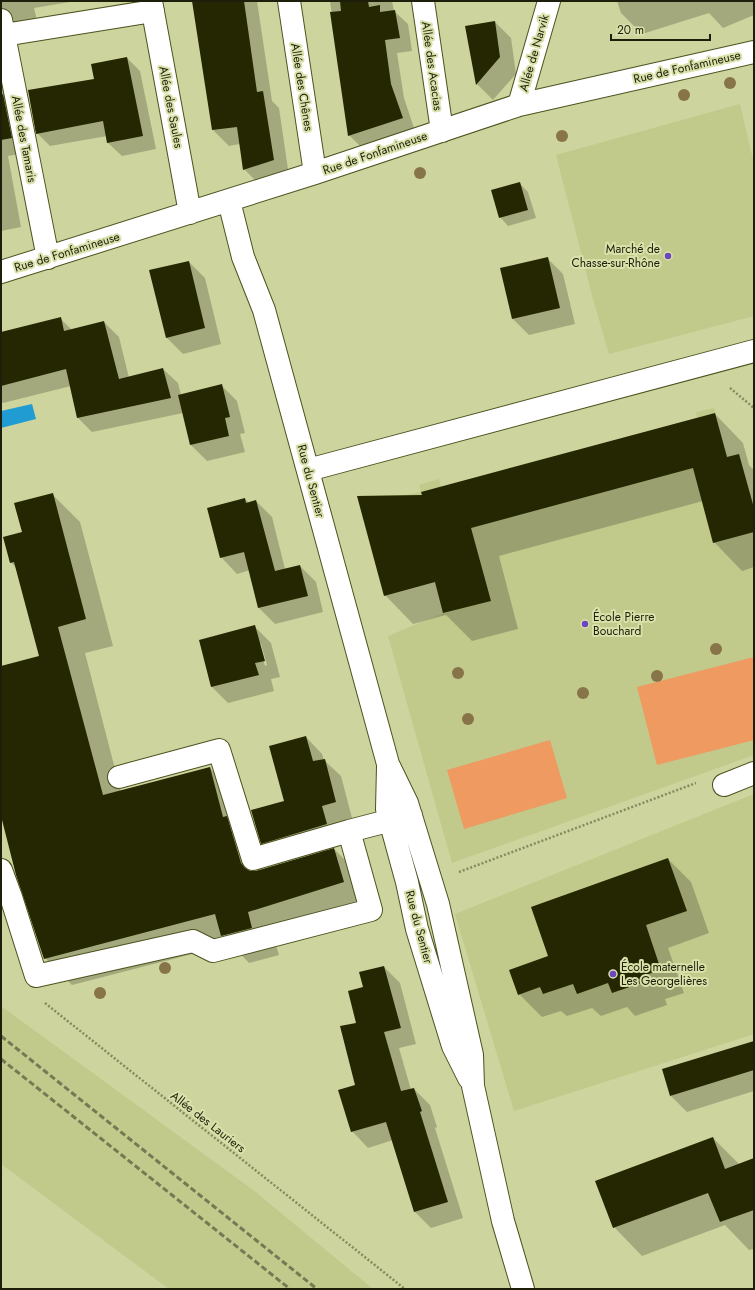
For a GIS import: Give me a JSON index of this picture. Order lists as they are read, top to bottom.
{
  "streets": {
    "street": [
      "Allée de Narvik",
      "Allée des Acacias",
      "Rue de Fonfamineuse",
      "Allée des Chênes",
      "Allée des Saules",
      "Allée des Tamaris",
      "Rue du Sentier"
    ],
    "path": ["Allée des Lauriers"]
  },
  "crossings": [
    ["Allée de Narvik", "Rue de Fonfamineuse"],
    ["Allée des Acacias", "Rue de Fonfamineuse"],
    ["Rue de Fonfamineuse", "Allée des Chênes"],
    ["Rue de Fonfamineuse", "Allée des Saules"],
    ["Rue de Fonfamineuse", "Allée des Tamaris"],
    ["Rue de Fonfamineuse", "Rue du Sentier"]
  ],
  "places": ["Marché de Chasse-sur-Rhône", "École Pierre Bouchard", "École maternelle Les Georgelières"],
  "scale_bar": "20 m"
}
